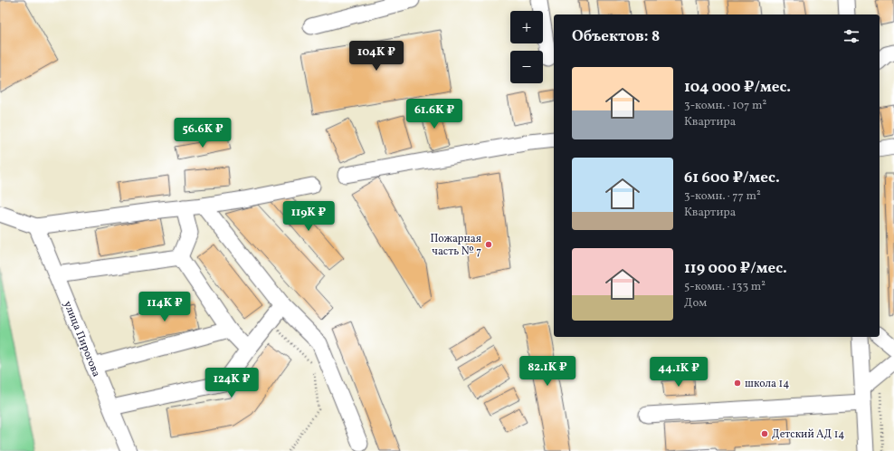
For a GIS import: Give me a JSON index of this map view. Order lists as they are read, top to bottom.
{
  "streets": {
    "street": ["улица Пирогова"]
  },
  "places": ["Пожарная часть № 7", "школа 14", "Детский АД 14"],
  "page": {
    "map_buttons": ["+", "−"],
    "heading": "Объектов: 8",
    "price": [
      "104K ₽",
      "61.6K ₽",
      "56.6K ₽",
      "119K ₽",
      "114K ₽",
      "82.1K ₽",
      "44.1K ₽",
      "124K ₽"
    ],
    "list": [
      {
        "name": "104 000 ₽/мес.",
        "note": "3-комн. · 107 m² · Квартира"
      },
      {
        "name": "61 600 ₽/мес.",
        "note": "3-комн. · 77 m² · Квартира"
      },
      {
        "name": "119 000 ₽/мес.",
        "note": "5-комн. · 133 m² · Дом"
      }
    ]
  }
}
